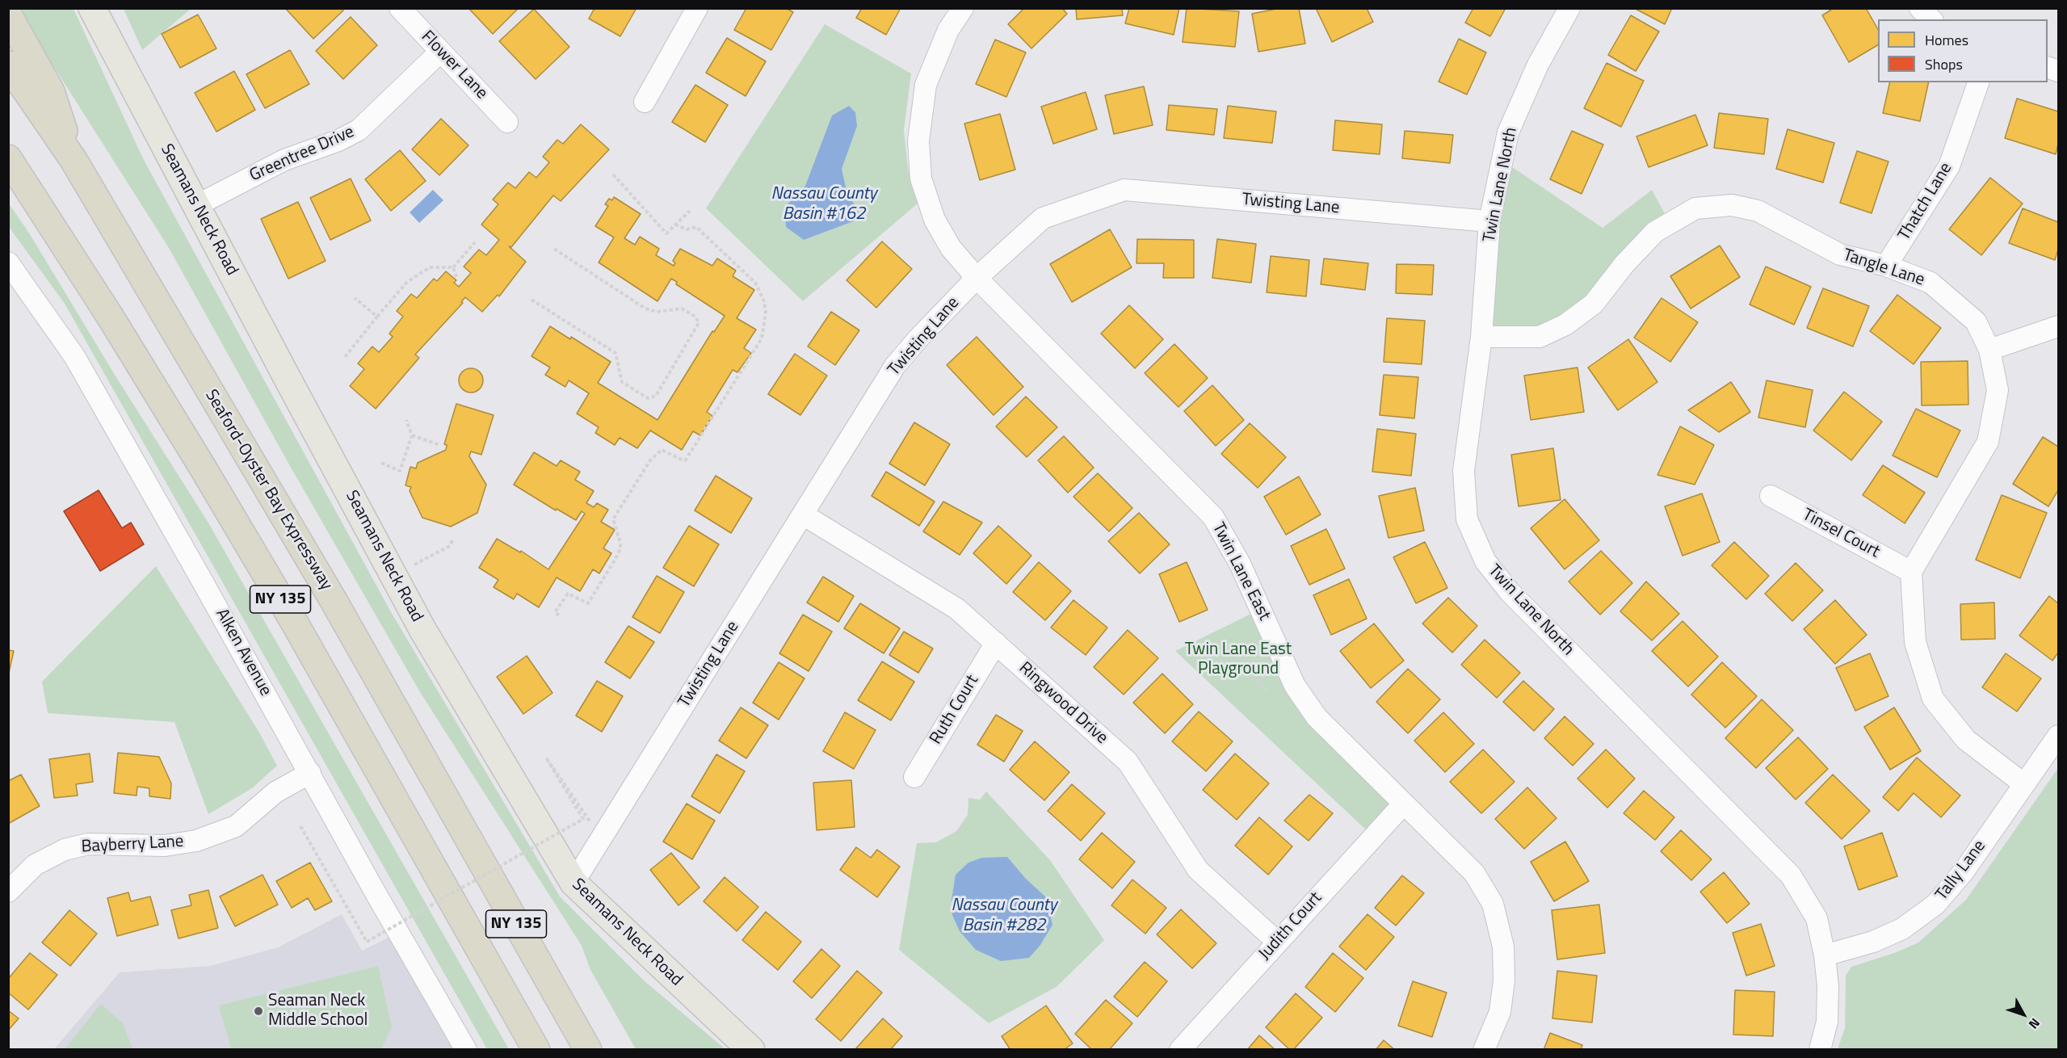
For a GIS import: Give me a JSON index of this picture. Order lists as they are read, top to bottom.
{
  "streets": {
    "highway": ["Seaford-Oyster Bay Expressway", "NY 135"],
    "main road": ["Seamans Neck Road"],
    "street": [
      "Flower Lane",
      "Greentree Drive",
      "Twin Lane North",
      "Thatch Lane",
      "Twisting Lane",
      "Tangle Lane",
      "Tinsel Court",
      "Twin Lane East",
      "Alken Avenue",
      "Ringwood Drive",
      "Ruth Court",
      "Bayberry Lane",
      "Tally Lane",
      "Judith Court"
    ]
  },
  "crossings": [
    ["Flower Lane", "Greentree Drive"],
    ["Greentree Drive", "Seamans Neck Road"],
    ["Twin Lane North", "Twisting Lane"],
    ["Twin Lane North", "Tangle Lane"],
    ["Twin Lane North", "Tally Lane"],
    ["Thatch Lane", "Tangle Lane"],
    ["Twisting Lane", "Seamans Neck Road"],
    ["Twisting Lane", "Twin Lane East"],
    ["Twisting Lane", "Ringwood Drive"],
    ["Tangle Lane", "Tinsel Court"],
    ["Twin Lane East", "Judith Court"],
    ["Alken Avenue", "Bayberry Lane"],
    ["Ringwood Drive", "Ruth Court"],
    ["Ringwood Drive", "Judith Court"]
  ],
  "water": ["Nassau County Basin #162", "Nassau County Basin #282"],
  "parks": ["Twin Lane East Playground"],
  "places": ["Seaman Neck Middle School"],
  "legend": ["Homes", "Shops"],
  "north": "bottom right"
}
